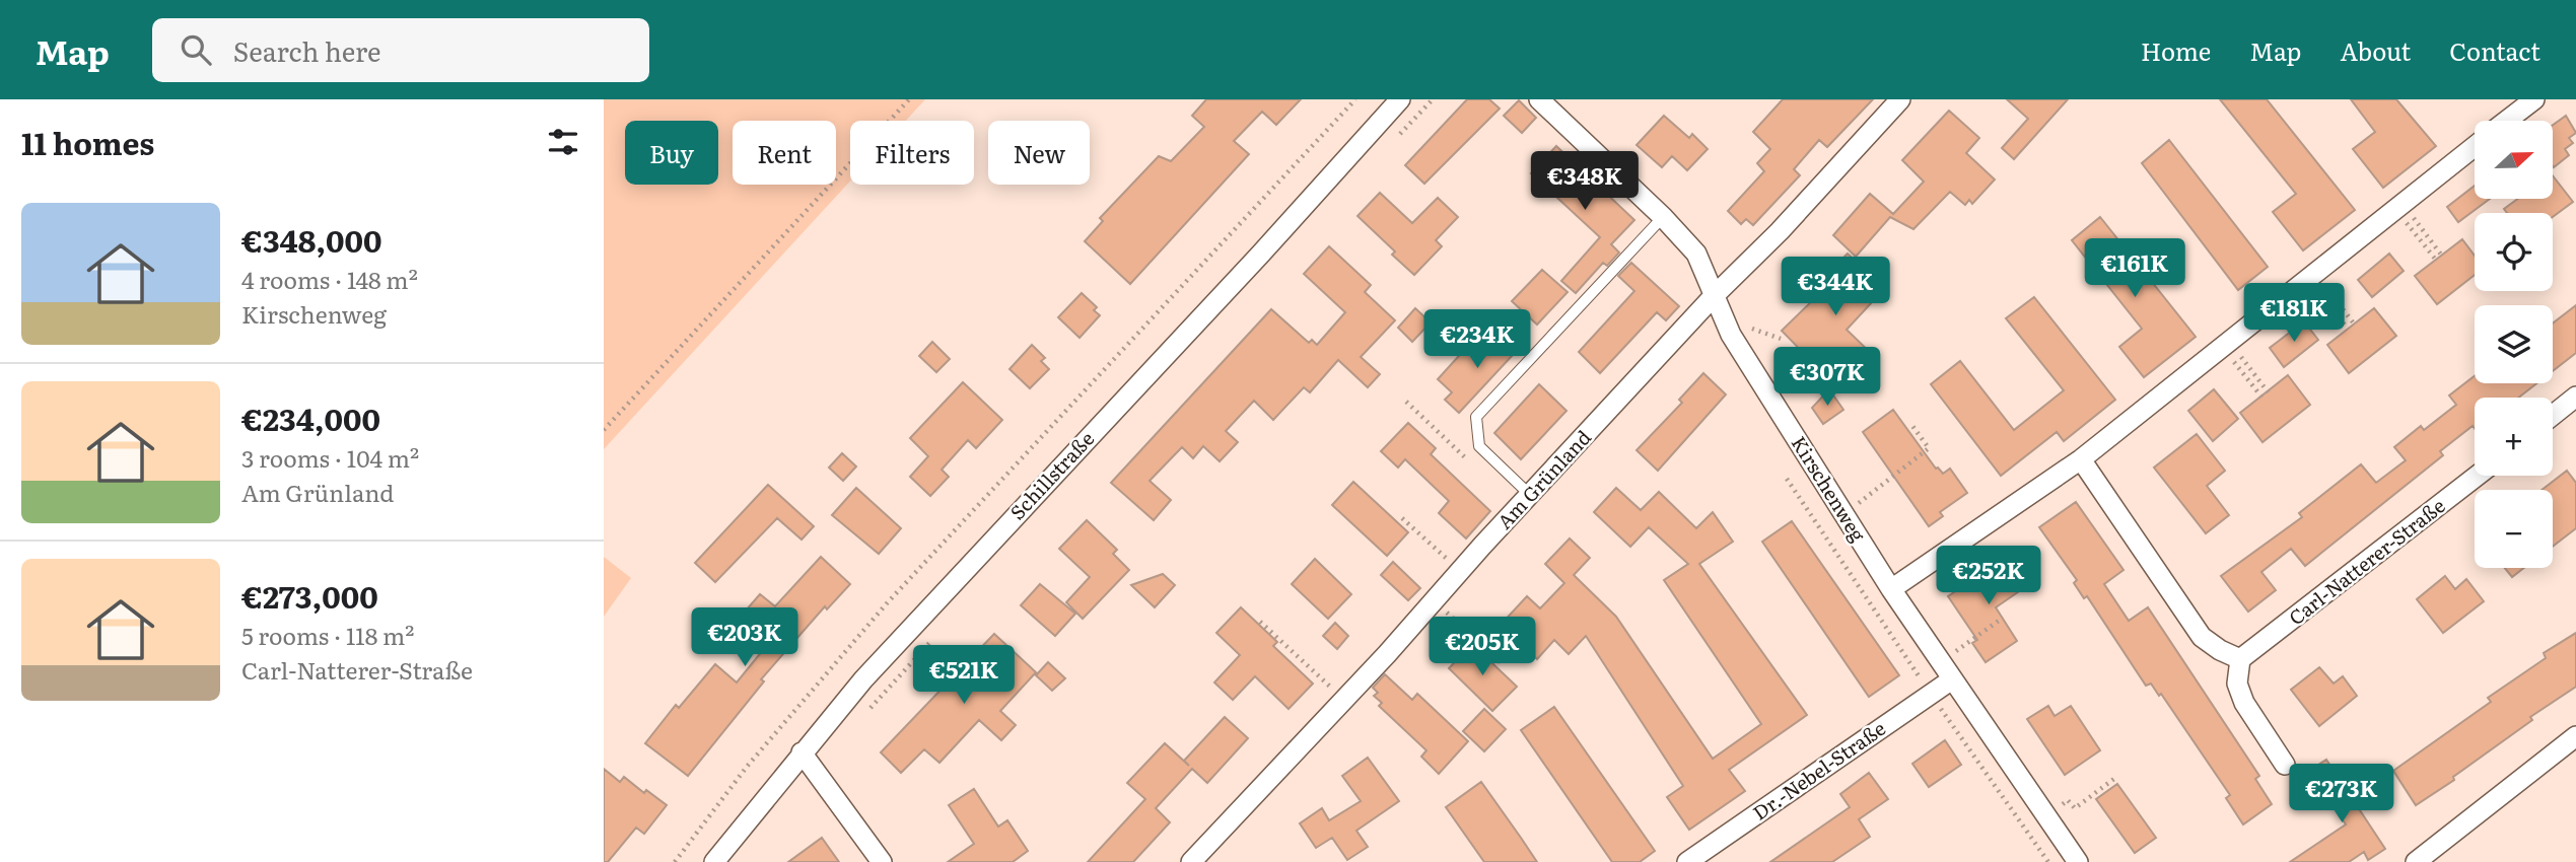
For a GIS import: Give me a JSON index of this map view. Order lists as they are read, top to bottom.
{
  "streets": {
    "street": [
      "Schillstraße",
      "Am Grünland",
      "Kirschenweg",
      "Carl-Natterer-Straße",
      "Dr.-Nebel-Straße"
    ]
  },
  "crossings": [
    ["Am Grünland", "Kirschenweg"],
    ["Kirschenweg", "Dr.-Nebel-Straße"]
  ],
  "north": "right",
  "page": {
    "header": "Map",
    "search": "Search here",
    "nav": [
      "Home",
      "Map",
      "About",
      "Contact"
    ],
    "heading": "11 homes",
    "map_buttons": ["+", "−"],
    "chip": [
      "Buy",
      "Rent",
      "Filters",
      "New"
    ],
    "price": [
      "€348K",
      "€161K",
      "€344K",
      "€181K",
      "€234K",
      "€307K",
      "€252K",
      "€203K",
      "€205K",
      "€521K",
      "€273K"
    ],
    "list": [
      {
        "name": "€348,000",
        "note": "4 rooms · 148 m² · Kirschenweg"
      },
      {
        "name": "€234,000",
        "note": "3 rooms · 104 m² · Am Grünland"
      },
      {
        "name": "€273,000",
        "note": "5 rooms · 118 m² · Carl-Natterer-Straße"
      }
    ]
  }
}
